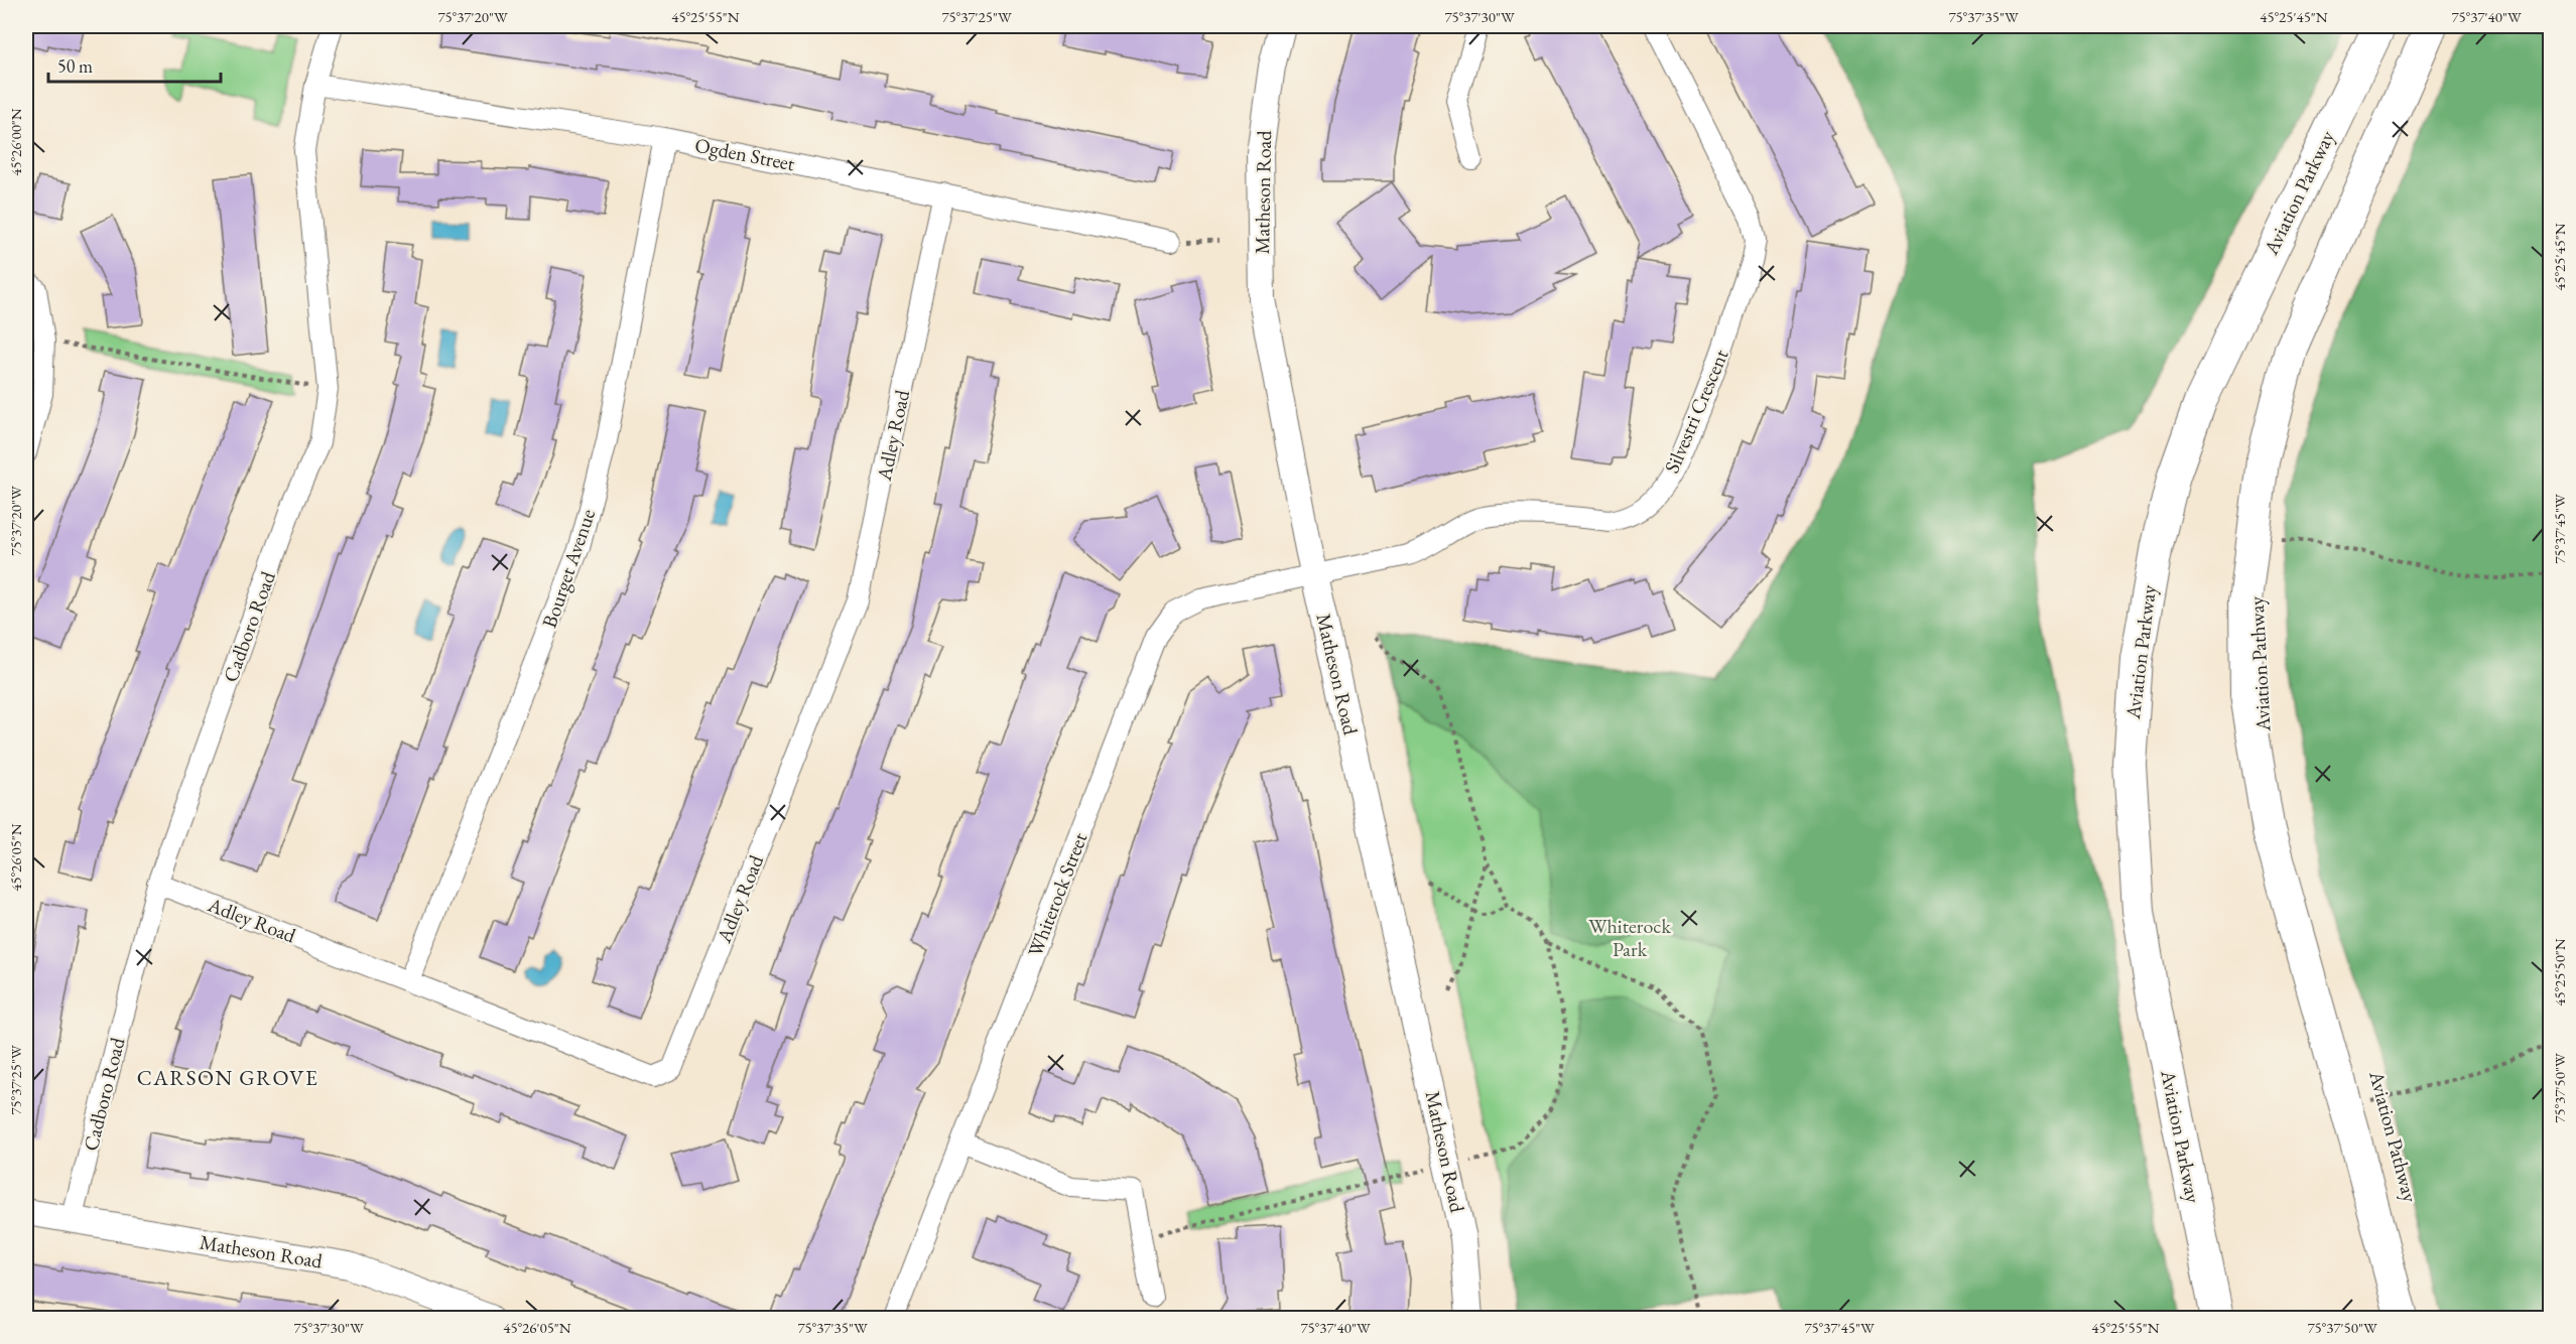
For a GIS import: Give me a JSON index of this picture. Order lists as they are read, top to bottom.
{
  "streets": {
    "main road": ["Aviation Parkway"],
    "street": [
      "Ogden Street",
      "Matheson Road",
      "Silvestri Crescent",
      "Adley Road",
      "Bourget Avenue",
      "Cadboro Road",
      "Whiterock Street"
    ]
  },
  "crossings": [
    ["Ogden Street", "Adley Road"],
    ["Ogden Street", "Bourget Avenue"],
    ["Ogden Street", "Cadboro Road"],
    ["Matheson Road", "Silvestri Crescent"],
    ["Matheson Road", "Cadboro Road"],
    ["Matheson Road", "Whiterock Street"],
    ["Silvestri Crescent", "Whiterock Street"],
    ["Adley Road", "Bourget Avenue"],
    ["Adley Road", "Cadboro Road"]
  ],
  "districts": ["CARSON GROVE"],
  "parks": ["Whiterock Park"],
  "scale_bar": "50 m",
  "coordinates": [
    "75°37'20\"W",
    "45°25'55\"N",
    "75°37'25\"W",
    "75°37'30\"W",
    "75°37'35\"W",
    "45°25'45\"N",
    "75°37'40\"W",
    "45°26'00\"N",
    "75°37'45\"W",
    "45°26'05\"N",
    "45°25'50\"N",
    "75°37'50\"W"
  ]
}
